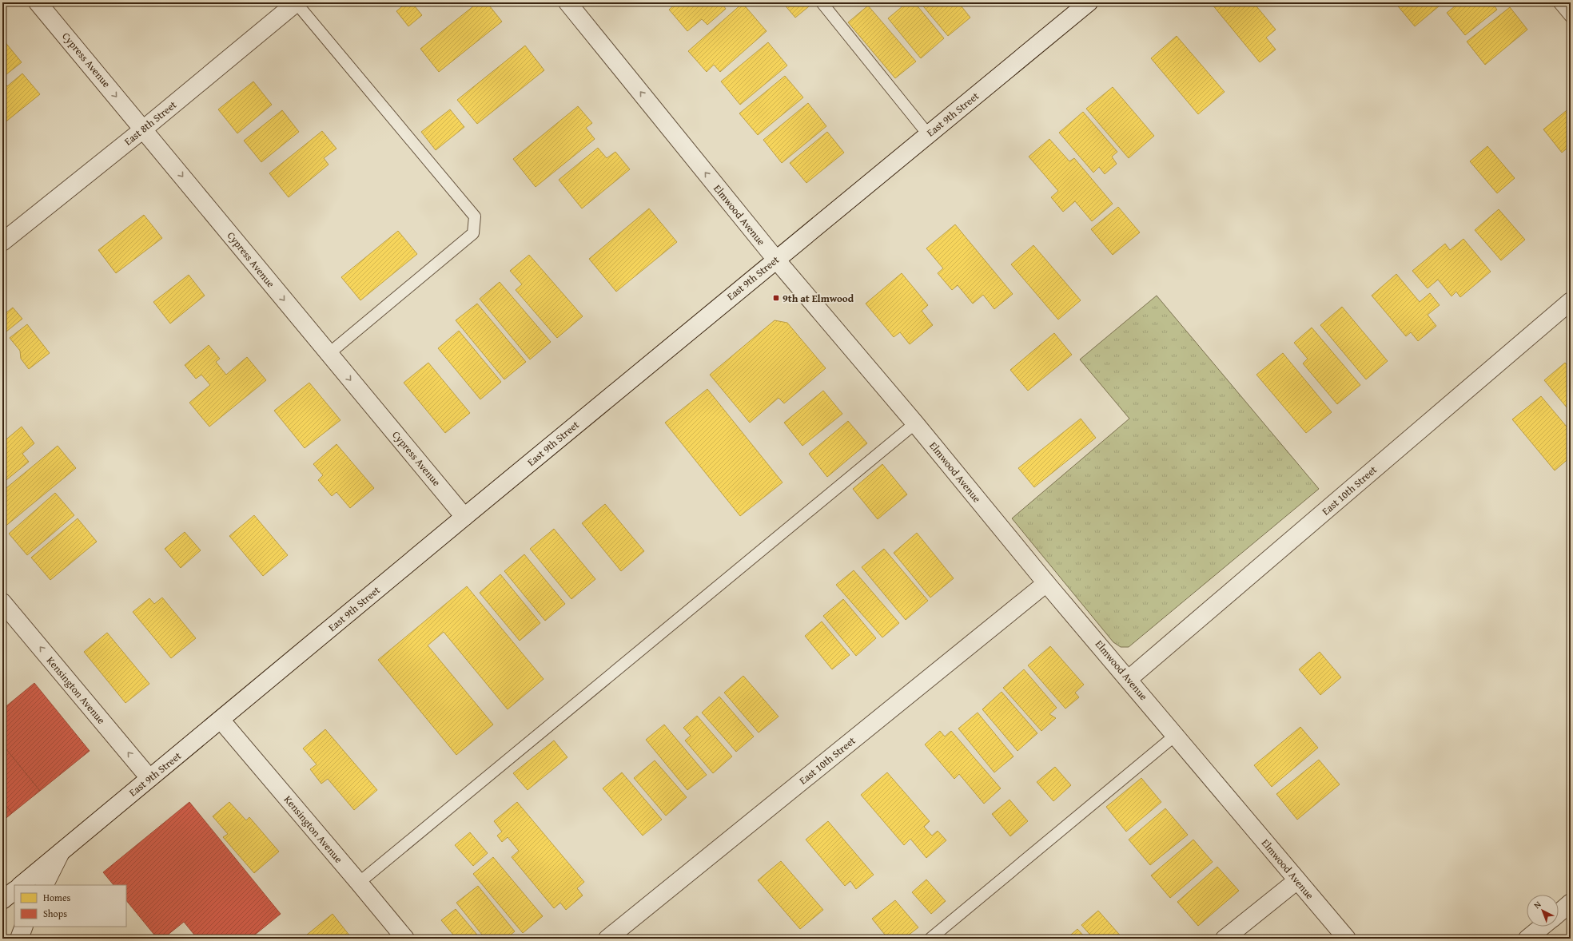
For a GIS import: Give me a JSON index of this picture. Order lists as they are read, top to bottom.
{
  "streets": {
    "street": [
      "Cypress Avenue",
      "East 9th Street",
      "East 8th Street",
      "Elmwood Avenue",
      "East 10th Street",
      "Kensington Avenue"
    ]
  },
  "crossings": [
    ["Cypress Avenue", "East 9th Street"],
    ["Cypress Avenue", "East 8th Street"],
    ["East 9th Street", "Elmwood Avenue"],
    ["East 9th Street", "Kensington Avenue"],
    ["Elmwood Avenue", "East 10th Street"]
  ],
  "one_way": ["Cypress Avenue", "Kensington Avenue"],
  "places": {
    "transit": ["9th at Elmwood"]
  },
  "legend": ["Homes", "Shops"],
  "north": "top left"
}
